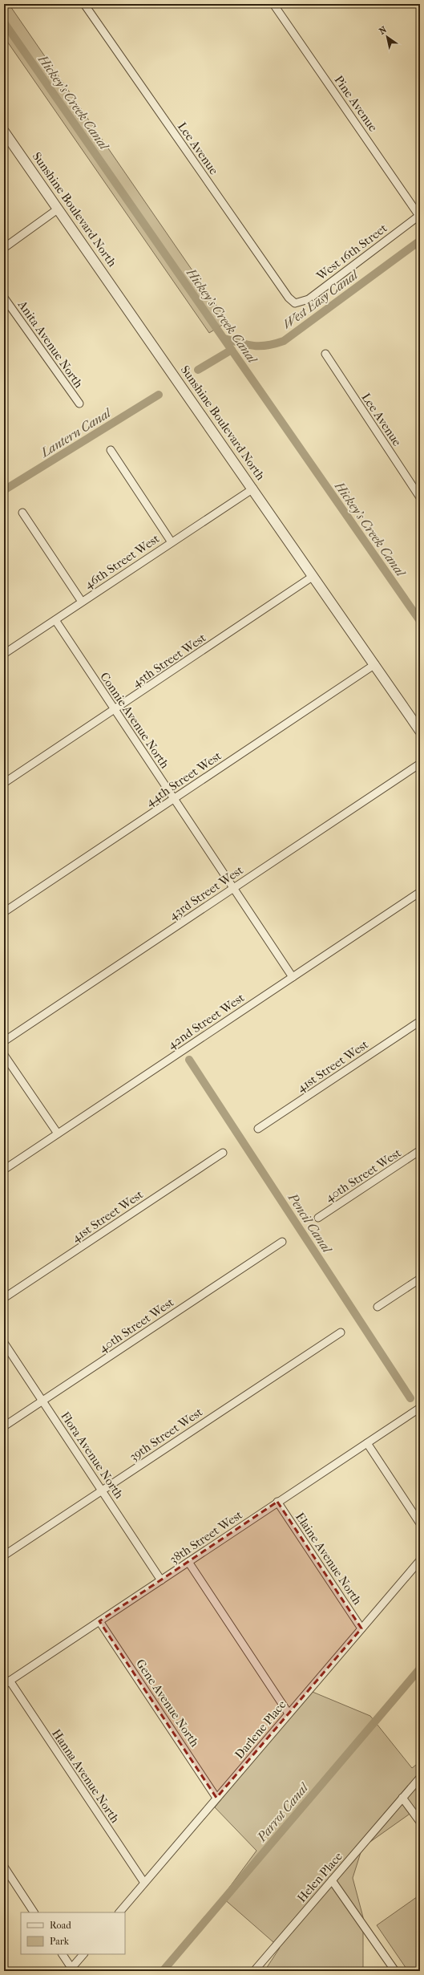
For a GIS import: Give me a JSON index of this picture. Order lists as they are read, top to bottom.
{
  "streets": {
    "street": [
      "Pine Avenue",
      "Lee Avenue",
      "Sunshine Boulevard North",
      "West 16th Street",
      "Anita Avenue North",
      "46th Street West",
      "45th Street West",
      "Connie Avenue North",
      "44th Street West",
      "43rd Street West",
      "42nd Street West",
      "41st Street West",
      "40th Street West",
      "39th Street West",
      "Flora Avenue North",
      "38th Street West",
      "Elaine Avenue North",
      "Gene Avenue North",
      "Darlene Place",
      "Hanna Avenue North",
      "Helen Place"
    ]
  },
  "crossings": [
    ["Pine Avenue", "West 16th Street"],
    ["Lee Avenue", "West 16th Street"],
    ["Sunshine Boulevard North", "46th Street West"],
    ["Sunshine Boulevard North", "45th Street West"],
    ["Sunshine Boulevard North", "44th Street West"],
    ["46th Street West", "Connie Avenue North"],
    ["45th Street West", "Connie Avenue North"],
    ["Connie Avenue North", "44th Street West"],
    ["Connie Avenue North", "43rd Street West"],
    ["Connie Avenue North", "42nd Street West"],
    ["40th Street West", "Flora Avenue North"],
    ["39th Street West", "Flora Avenue North"],
    ["Flora Avenue North", "38th Street West"],
    ["38th Street West", "Elaine Avenue North"],
    ["38th Street West", "Gene Avenue North"],
    ["38th Street West", "Hanna Avenue North"],
    ["Elaine Avenue North", "Darlene Place"],
    ["Gene Avenue North", "Darlene Place"],
    ["Darlene Place", "Hanna Avenue North"]
  ],
  "water": [
    "Hickey's Creek Canal",
    "West Easy Canal",
    "Lantern Canal",
    "Pencil Canal",
    "Parrot Canal"
  ],
  "legend": ["Road", "Park"],
  "north": "top left"
}
